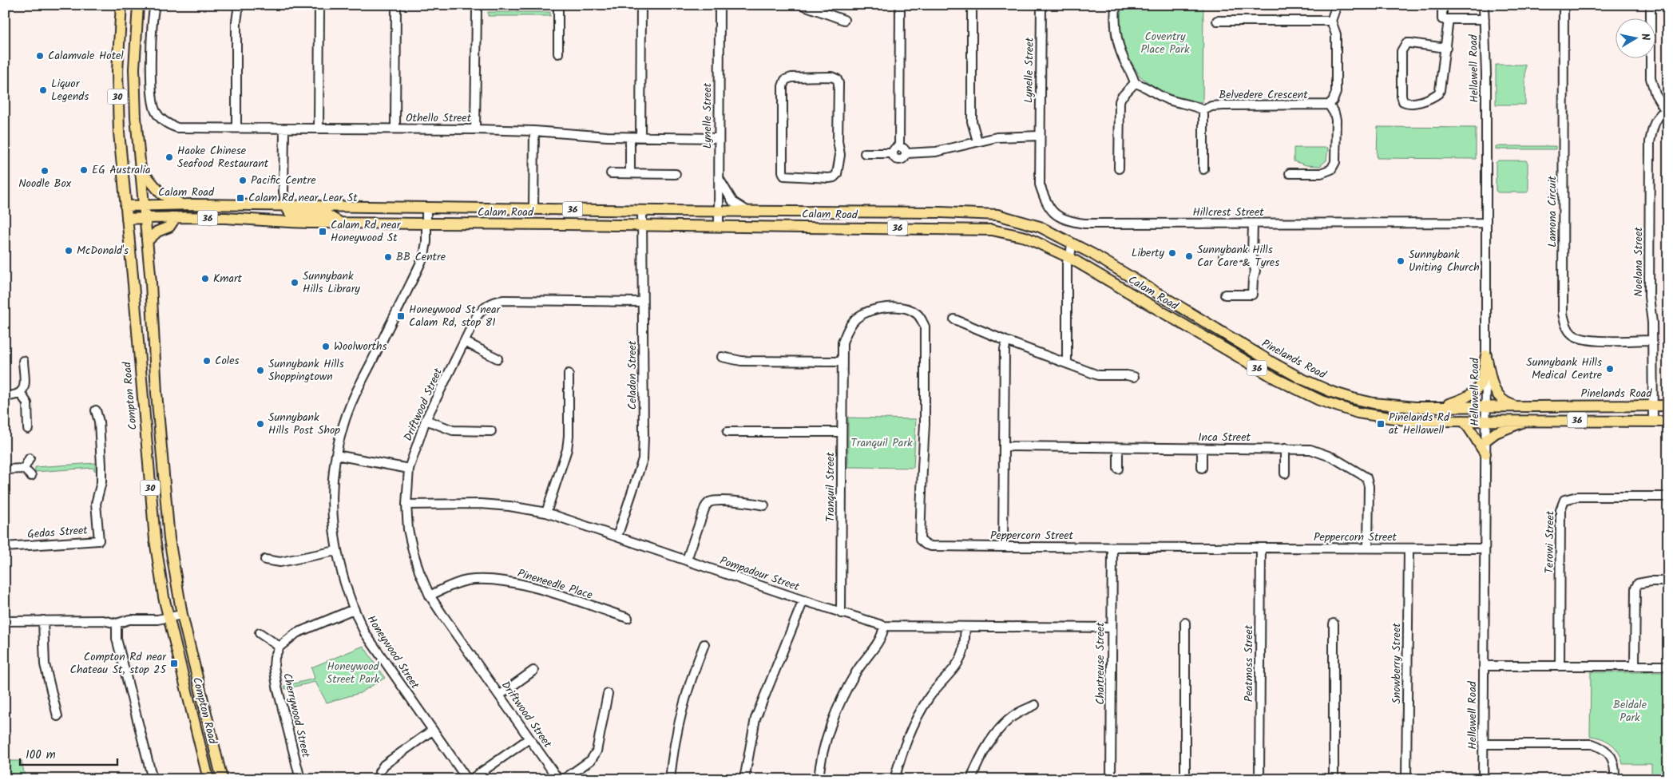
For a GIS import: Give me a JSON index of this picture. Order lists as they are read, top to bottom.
{
  "streets": {
    "main road": [
      "30",
      "Calam Road",
      "36",
      "Pinelands Road",
      "Compton Road"
    ],
    "street": [
      "Hellawell Road",
      "Lynelle Street",
      "Belvedere Crescent",
      "Othello Street",
      "Lamona Circuit",
      "Hillcrest Street",
      "Noelana Street",
      "Celadon Street",
      "Driftwood Street",
      "Inca Street",
      "Tranquil Street",
      "Gedas Street",
      "Peppercorn Street",
      "Terowi Street",
      "Pompadour Street",
      "Pineneedle Place",
      "Honeywood Street",
      "Chartreuse Street",
      "Peatmoss Street",
      "Snowberry Street",
      "Cherrywood Street"
    ]
  },
  "crossings": [
    ["Hellawell Road", "Calam Road"],
    ["Hellawell Road", "36"],
    ["Hellawell Road", "Hillcrest Street"],
    ["Hellawell Road", "Pinelands Road"],
    ["Hellawell Road", "Peppercorn Street"],
    ["Lynelle Street", "Othello Street"],
    ["Lynelle Street", "Calam Road"],
    ["Lynelle Street", "Hillcrest Street"],
    ["Calam Road", "36"],
    ["Calam Road", "Pinelands Road"],
    ["Calam Road", "Celadon Street"],
    ["Calam Road", "Compton Road"],
    ["Calam Road", "Honeywood Street"],
    ["36", "Noelana Street"],
    ["Lamona Circuit", "Noelana Street"],
    ["Noelana Street", "Pinelands Road"],
    ["Celadon Street", "Driftwood Street"],
    ["Celadon Street", "Pompadour Street"],
    ["Driftwood Street", "Pompadour Street"],
    ["Driftwood Street", "Pineneedle Place"],
    ["Inca Street", "Peppercorn Street"],
    ["Tranquil Street", "Peppercorn Street"],
    ["Tranquil Street", "Pompadour Street"],
    ["Peppercorn Street", "Chartreuse Street"],
    ["Peppercorn Street", "Peatmoss Street"],
    ["Peppercorn Street", "Snowberry Street"],
    ["Pompadour Street", "Chartreuse Street"]
  ],
  "parks": [
    "Coventry Place Park",
    "Tranquil Park",
    "Honeywood Street Park",
    "Beldale Park"
  ],
  "places": {
    "other": [
      "Calamvale Hotel",
      "Liquor Legends",
      "Haoke Chinese Seafood Restaurant",
      "EG Australia",
      "Noodle Box",
      "Pacific Centre",
      "McDonald's",
      "Liberty",
      "Sunnybank Hills Car Care & Tyres",
      "BB Centre",
      "Sunnybank Uniting Church",
      "Kmart",
      "Sunnybank Hills Library",
      "Woolworths",
      "Coles",
      "Sunnybank Hills Medical Centre",
      "Sunnybank Hills Shoppingtown",
      "Sunnybank Hills Post Shop"
    ],
    "transit": [
      "Calam Rd near Lear St",
      "Calam Rd near Honeywood St",
      "Honeywood St near Calam Rd, stop 81",
      "Pinelands Rd at Hellawell",
      "Compton Rd near Chateau St, stop 25"
    ]
  },
  "scale_bar": "100 m",
  "north": "right"
}
